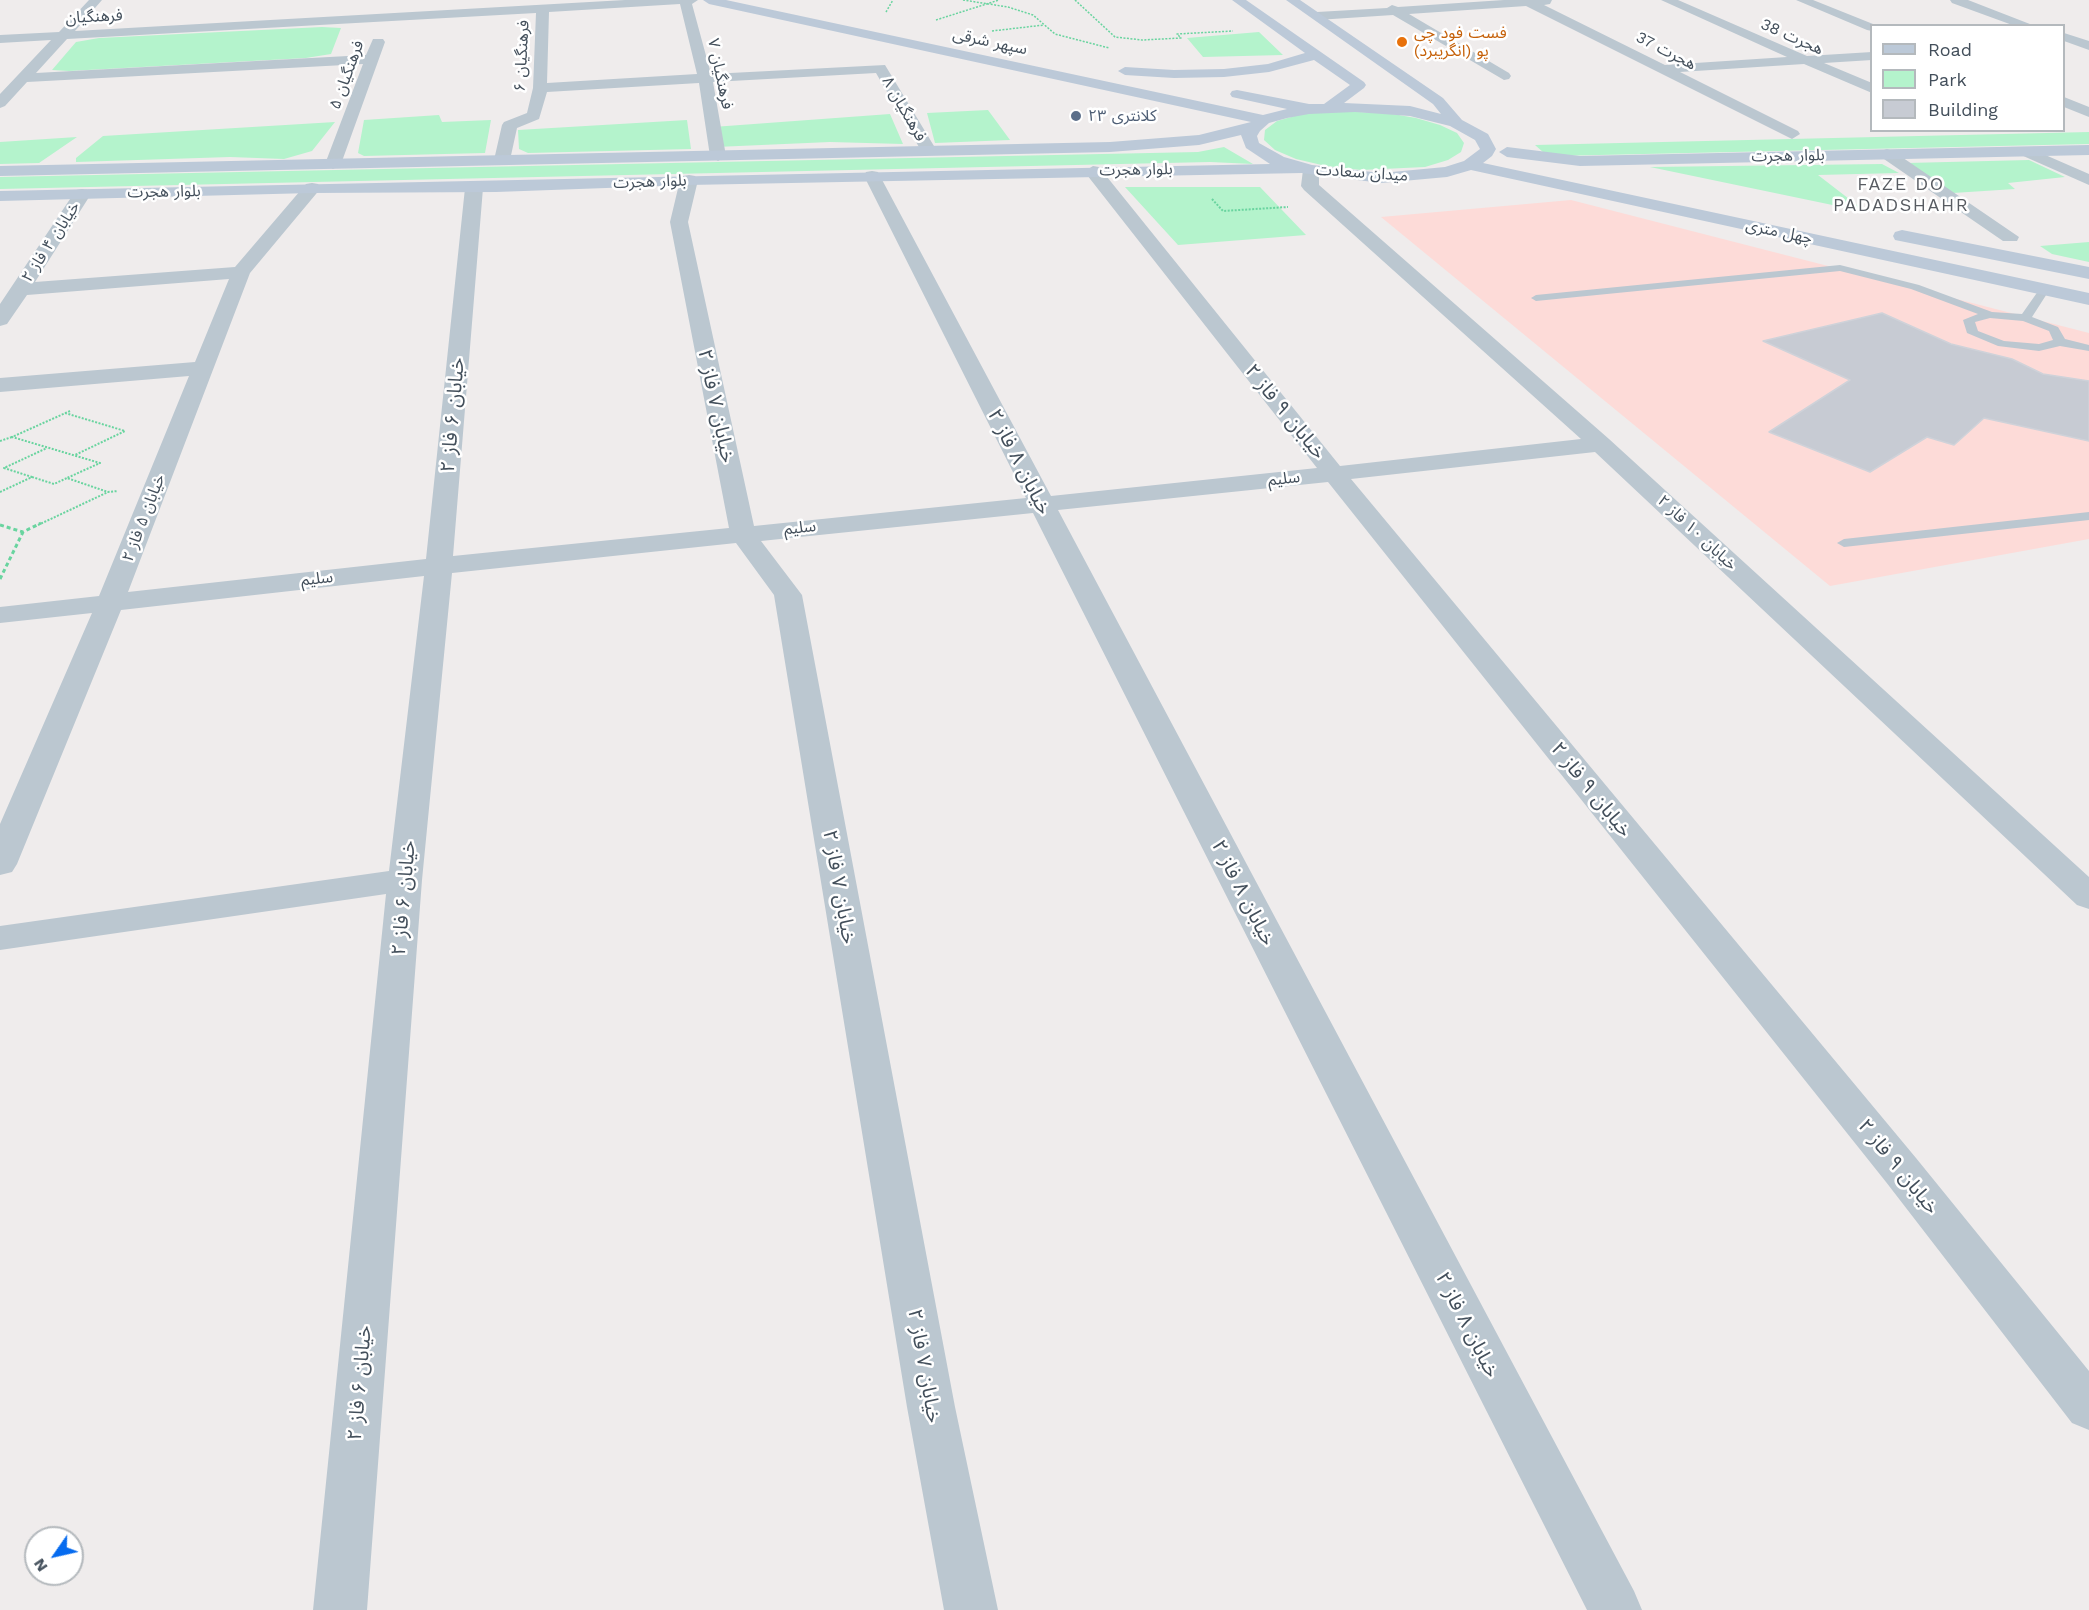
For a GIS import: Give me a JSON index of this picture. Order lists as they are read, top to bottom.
{
  "streets": {
    "main road": [
      "سپهر شرقی",
      "بلوار هجرت",
      "میدان سعادت",
      "چهل متری"
    ],
    "street": [
      "فرهنگیان",
      "هجرت 38",
      "هجرت 37",
      "فرهنگیان ۶",
      "فرهنگیان ۷",
      "فرهنگیان ۵",
      "فرهنگیان ۸",
      "خیابان ۴ فاز ۲",
      "خیابان ۷ فاز ۲",
      "خیابان ۹ فاز ۲",
      "خیابان ۶ فاز ۲",
      "خیابان ۸ فاز ۲",
      "سلیم",
      "خیابان ۵ فاز ۲",
      "خیابان ۱۰ فاز ۲"
    ]
  },
  "crossings": [
    ["فرهنگیان", "فرهنگیان ۶"],
    ["فرهنگیان", "فرهنگیان ۷"],
    ["فرهنگیان", "فرهنگیان ۵"],
    ["سپهر شرقی", "بلوار هجرت"],
    ["سپهر شرقی", "میدان سعادت"],
    ["هجرت 37", "بلوار هجرت"],
    ["فرهنگیان ۶", "بلوار هجرت"],
    ["فرهنگیان ۷", "فرهنگیان ۸"],
    ["فرهنگیان ۷", "بلوار هجرت"],
    ["فرهنگیان ۵", "بلوار هجرت"],
    ["فرهنگیان ۸", "بلوار هجرت"],
    ["بلوار هجرت", "میدان سعادت"],
    ["بلوار هجرت", "خیابان ۴ فاز ۲"],
    ["بلوار هجرت", "خیابان ۷ فاز ۲"],
    ["بلوار هجرت", "خیابان ۹ فاز ۲"],
    ["بلوار هجرت", "خیابان ۶ فاز ۲"],
    ["بلوار هجرت", "خیابان ۸ فاز ۲"],
    ["بلوار هجرت", "خیابان ۵ فاز ۲"],
    ["بلوار هجرت", "خیابان ۱۰ فاز ۲"],
    ["میدان سعادت", "چهل متری"],
    ["میدان سعادت", "خیابان ۱۰ فاز ۲"],
    ["خیابان ۷ فاز ۲", "سلیم"],
    ["خیابان ۹ فاز ۲", "سلیم"],
    ["خیابان ۶ فاز ۲", "سلیم"],
    ["خیابان ۸ فاز ۲", "سلیم"],
    ["سلیم", "خیابان ۵ فاز ۲"],
    ["سلیم", "خیابان ۱۰ فاز ۲"]
  ],
  "districts": ["FAZE DO PADADSHAHR"],
  "places": ["فست فود چی پو (انگریبرد)", "کلانتری ۲۳"],
  "legend": ["Road", "Park", "Building"],
  "north": "bottom left"
}
